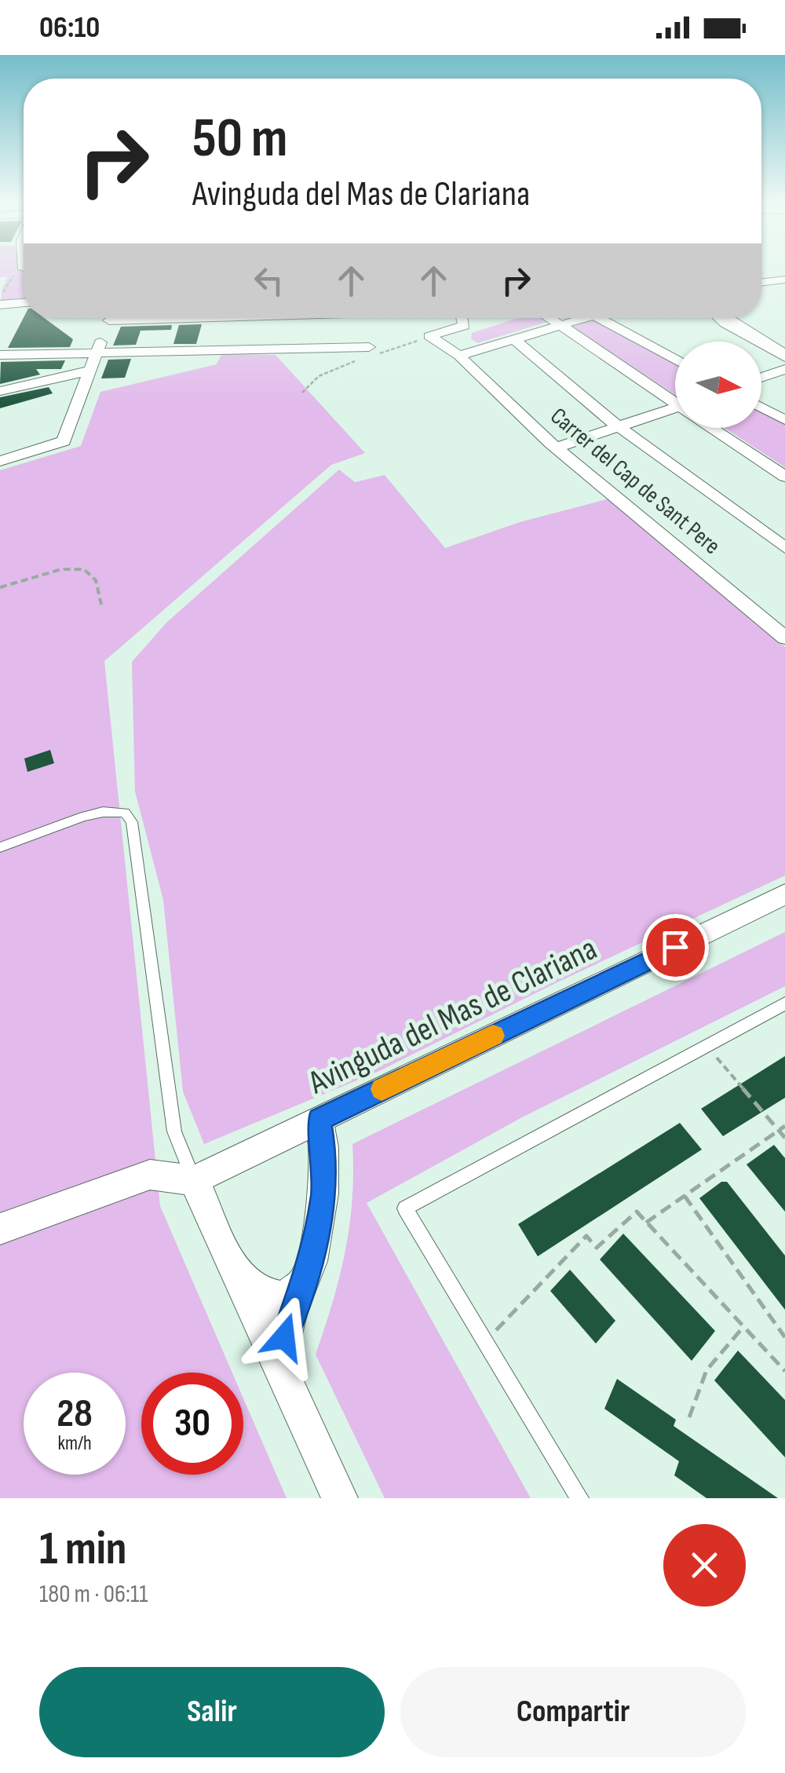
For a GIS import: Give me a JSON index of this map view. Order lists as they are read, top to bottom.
{
  "streets": {
    "street": ["Carrer del Cap de Sant Pere", "Avinguda del Mas de Clariana"]
  },
  "north": "right",
  "page": {
    "status": "06:10",
    "turn": ["50 m", "Avinguda del Mas de Clariana"],
    "speed": "28 km/h",
    "limit": "30",
    "heading": ["1 min", "180 m · 06:11"],
    "buttons": ["Salir", "Compartir"]
  }
}
